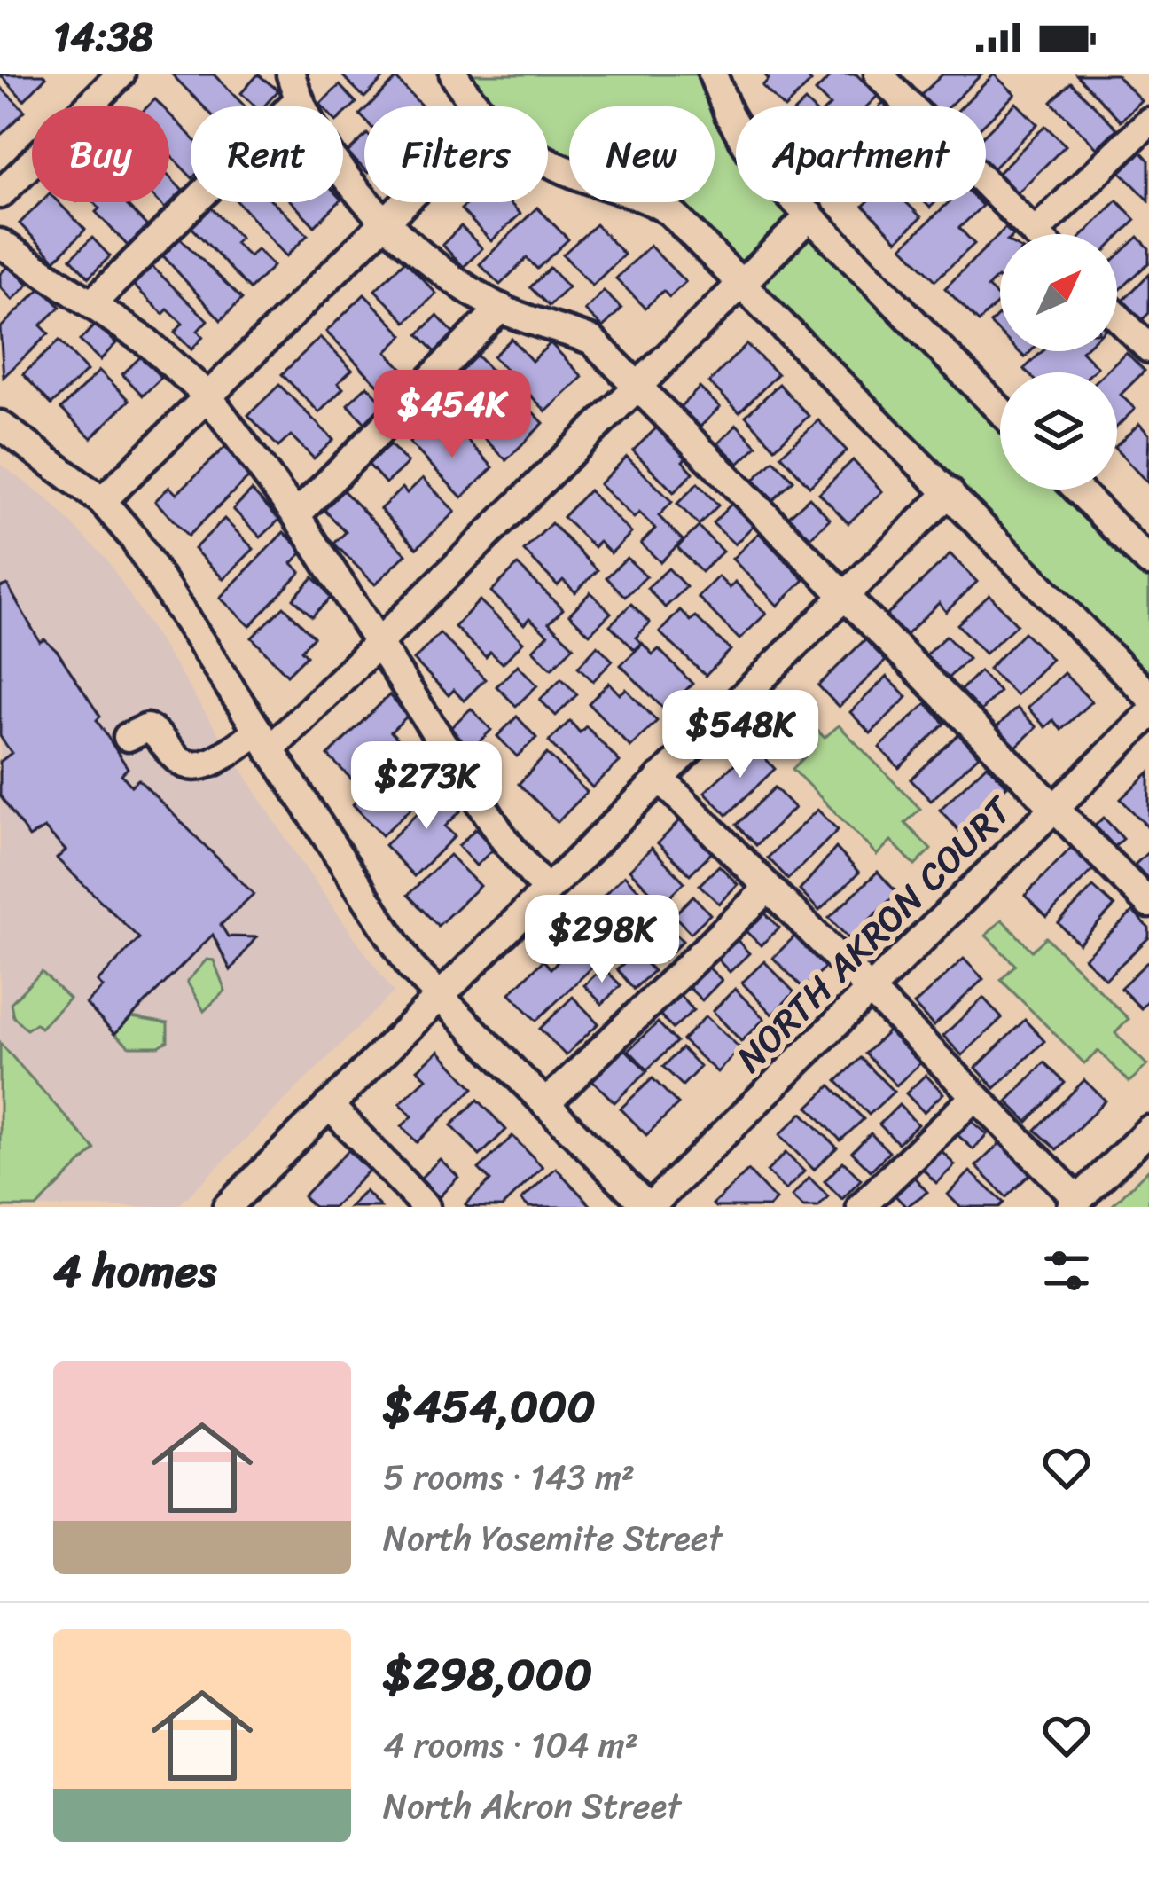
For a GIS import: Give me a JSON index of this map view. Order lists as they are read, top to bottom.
{
  "streets": {
    "street": ["NORTH AKRON COURT"]
  },
  "north": "top right",
  "page": {
    "status": "14:38",
    "chip": [
      "Buy",
      "Rent",
      "Filters",
      "New",
      "Apartment"
    ],
    "price": [
      "$454K",
      "$548K",
      "$273K",
      "$298K"
    ],
    "heading": "4 homes",
    "list": [
      {
        "name": "$454,000",
        "note": "5 rooms · 143 m² · North Yosemite Street"
      },
      {
        "name": "$298,000",
        "note": "4 rooms · 104 m² · North Akron Street"
      }
    ]
  }
}
